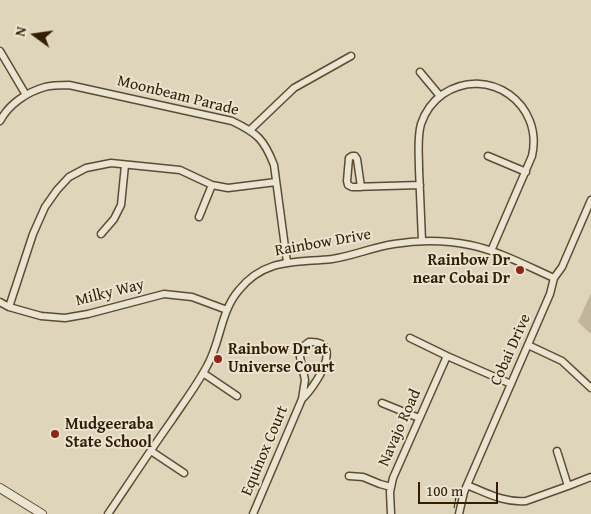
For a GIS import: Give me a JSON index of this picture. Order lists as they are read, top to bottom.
{
  "streets": {
    "street": [
      "Moonbeam Parade",
      "Rainbow Drive",
      "Milky Way",
      "Cobai Drive",
      "Navajo Road",
      "Equinox Court"
    ]
  },
  "crossings": [
    ["Moonbeam Parade", "Rainbow Drive"],
    ["Rainbow Drive", "Milky Way"],
    ["Rainbow Drive", "Cobai Drive"]
  ],
  "places": ["Rainbow Dr near Cobai Dr", "Rainbow Dr at Universe Court", "Mudgeeraba State School"],
  "scale_bar": "100 m",
  "north": "left"
}
